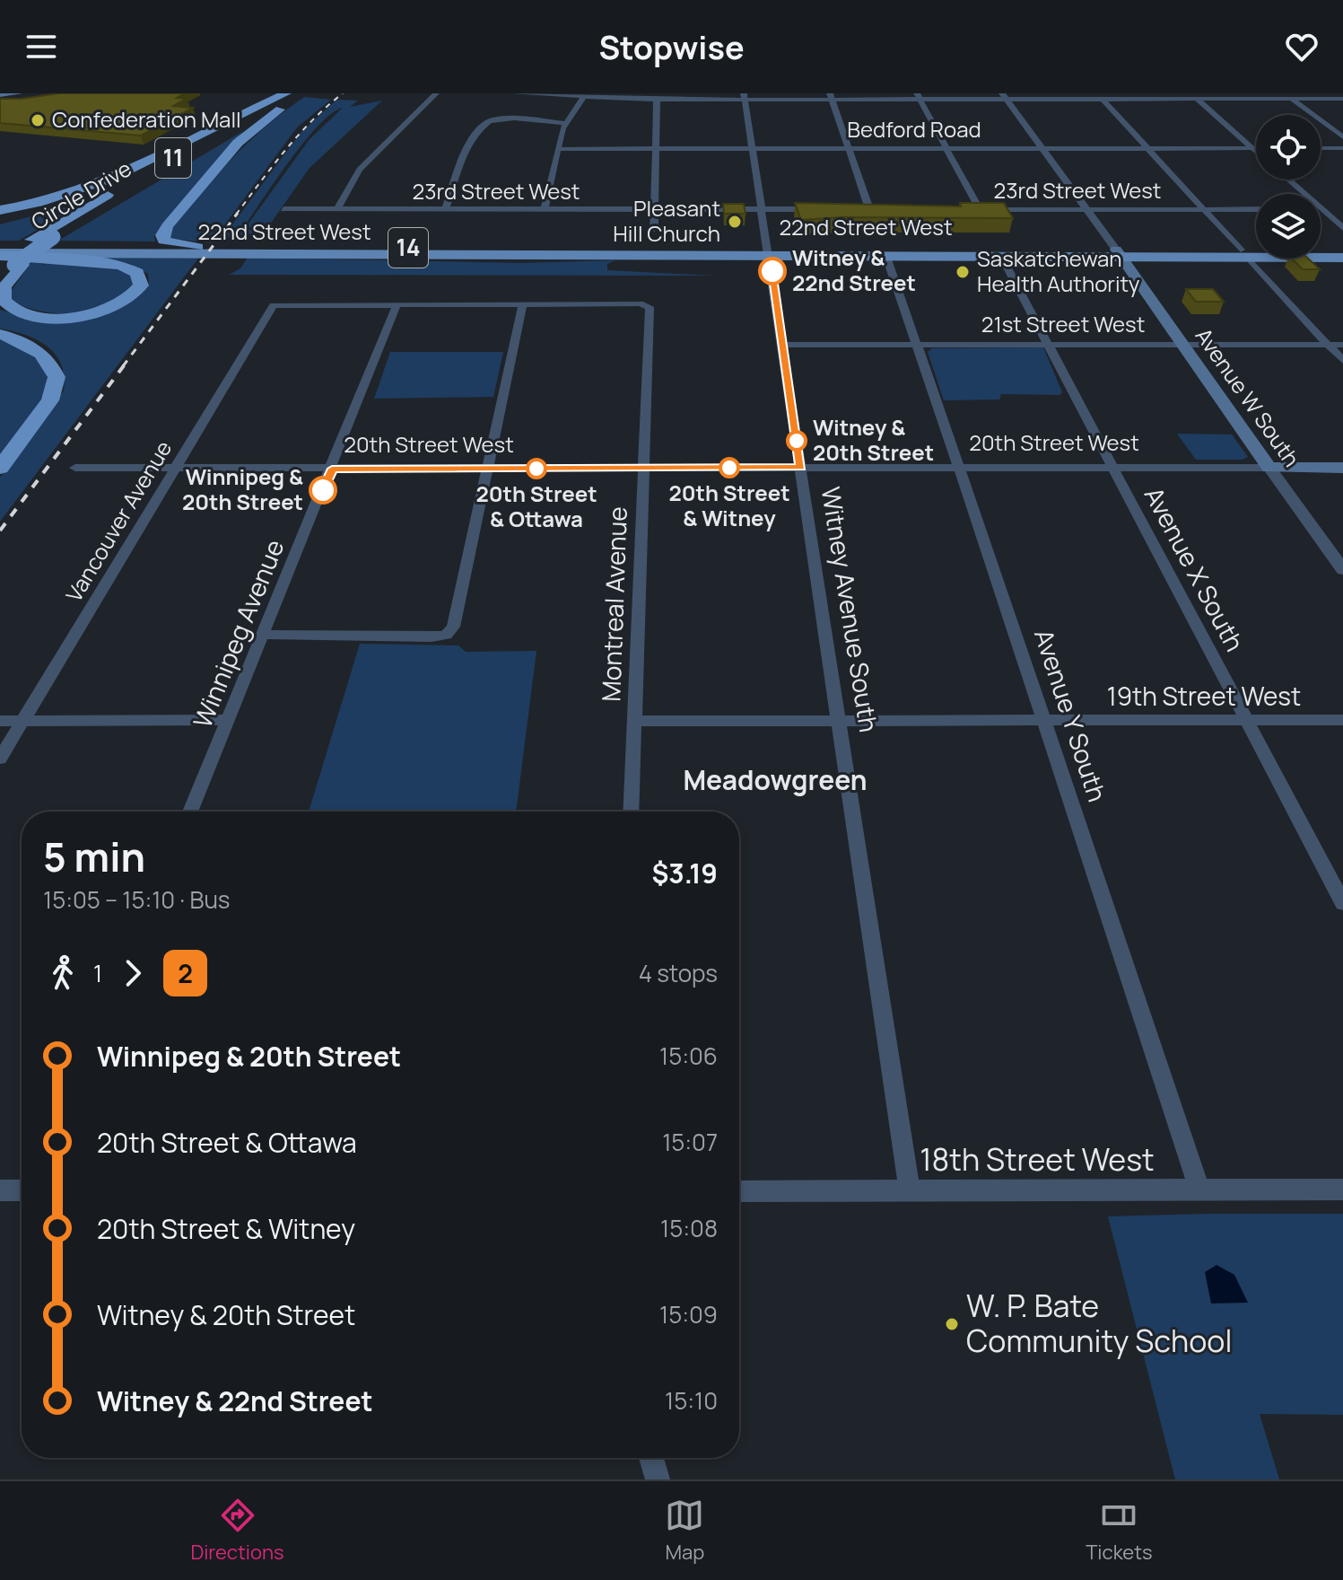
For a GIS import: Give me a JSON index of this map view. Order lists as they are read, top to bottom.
{
  "streets": {
    "highway": ["11", "Circle Drive"],
    "main road": [
      "22nd Street West",
      "14",
      "Avenue W South",
      "20th Street West"
    ],
    "street": [
      "Bedford Road",
      "23rd Street West",
      "21st Street West",
      "Vancouver Avenue",
      "Avenue X South",
      "Montreal Avenue",
      "Witney Avenue South",
      "Winnipeg Avenue",
      "19th Street West",
      "Avenue Y South",
      "18th Street West"
    ]
  },
  "crossings": [
    ["Bedford Road", "Witney Avenue South"],
    ["23rd Street West", "Witney Avenue South"],
    ["Circle Drive", "22nd Street West"],
    ["22nd Street West", "Avenue W South"],
    ["22nd Street West", "Avenue X South"],
    ["22nd Street West", "Witney Avenue South"],
    ["22nd Street West", "Avenue Y South"],
    ["21st Street West", "Avenue W South"],
    ["21st Street West", "Avenue X South"],
    ["21st Street West", "Witney Avenue South"],
    ["21st Street West", "Avenue Y South"],
    ["Avenue W South", "20th Street West"],
    ["20th Street West", "Vancouver Avenue"],
    ["20th Street West", "Avenue X South"],
    ["20th Street West", "Montreal Avenue"],
    ["20th Street West", "Witney Avenue South"],
    ["20th Street West", "Winnipeg Avenue"],
    ["20th Street West", "Avenue Y South"],
    ["Vancouver Avenue", "Winnipeg Avenue"],
    ["Avenue X South", "19th Street West"],
    ["Montreal Avenue", "19th Street West"],
    ["Witney Avenue South", "19th Street West"],
    ["Witney Avenue South", "18th Street West"],
    ["19th Street West", "Avenue Y South"],
    ["Avenue Y South", "18th Street West"]
  ],
  "districts": ["Meadowgreen"],
  "places": [
    "Confederation Mall",
    "Pleasant Hill Church",
    "Witney & 22nd Street",
    "Saskatchewan Health Authority",
    "Witney & 20th Street",
    "20th Street & Witney",
    "20th Street & Ottawa",
    "Winnipeg & 20th Street",
    "W. P. Bate Community School"
  ],
  "lines": ["bus line 2"],
  "page": {
    "header": "Stopwise",
    "heading": ["5 min", "15:05 – 15:10 · Bus", "$3.19"],
    "legs": ["1", "2", "4 stops"],
    "list": [
      {
        "name": "Winnipeg & 20th Street",
        "value": "15:06"
      },
      {
        "name": "20th Street & Ottawa",
        "value": "15:07"
      },
      {
        "name": "20th Street & Witney",
        "value": "15:08"
      },
      {
        "name": "Witney & 20th Street",
        "value": "15:09"
      },
      {
        "name": "Witney & 22nd Street",
        "value": "15:10"
      }
    ],
    "tabs": ["Directions", "Map", "Tickets"]
  }
}
